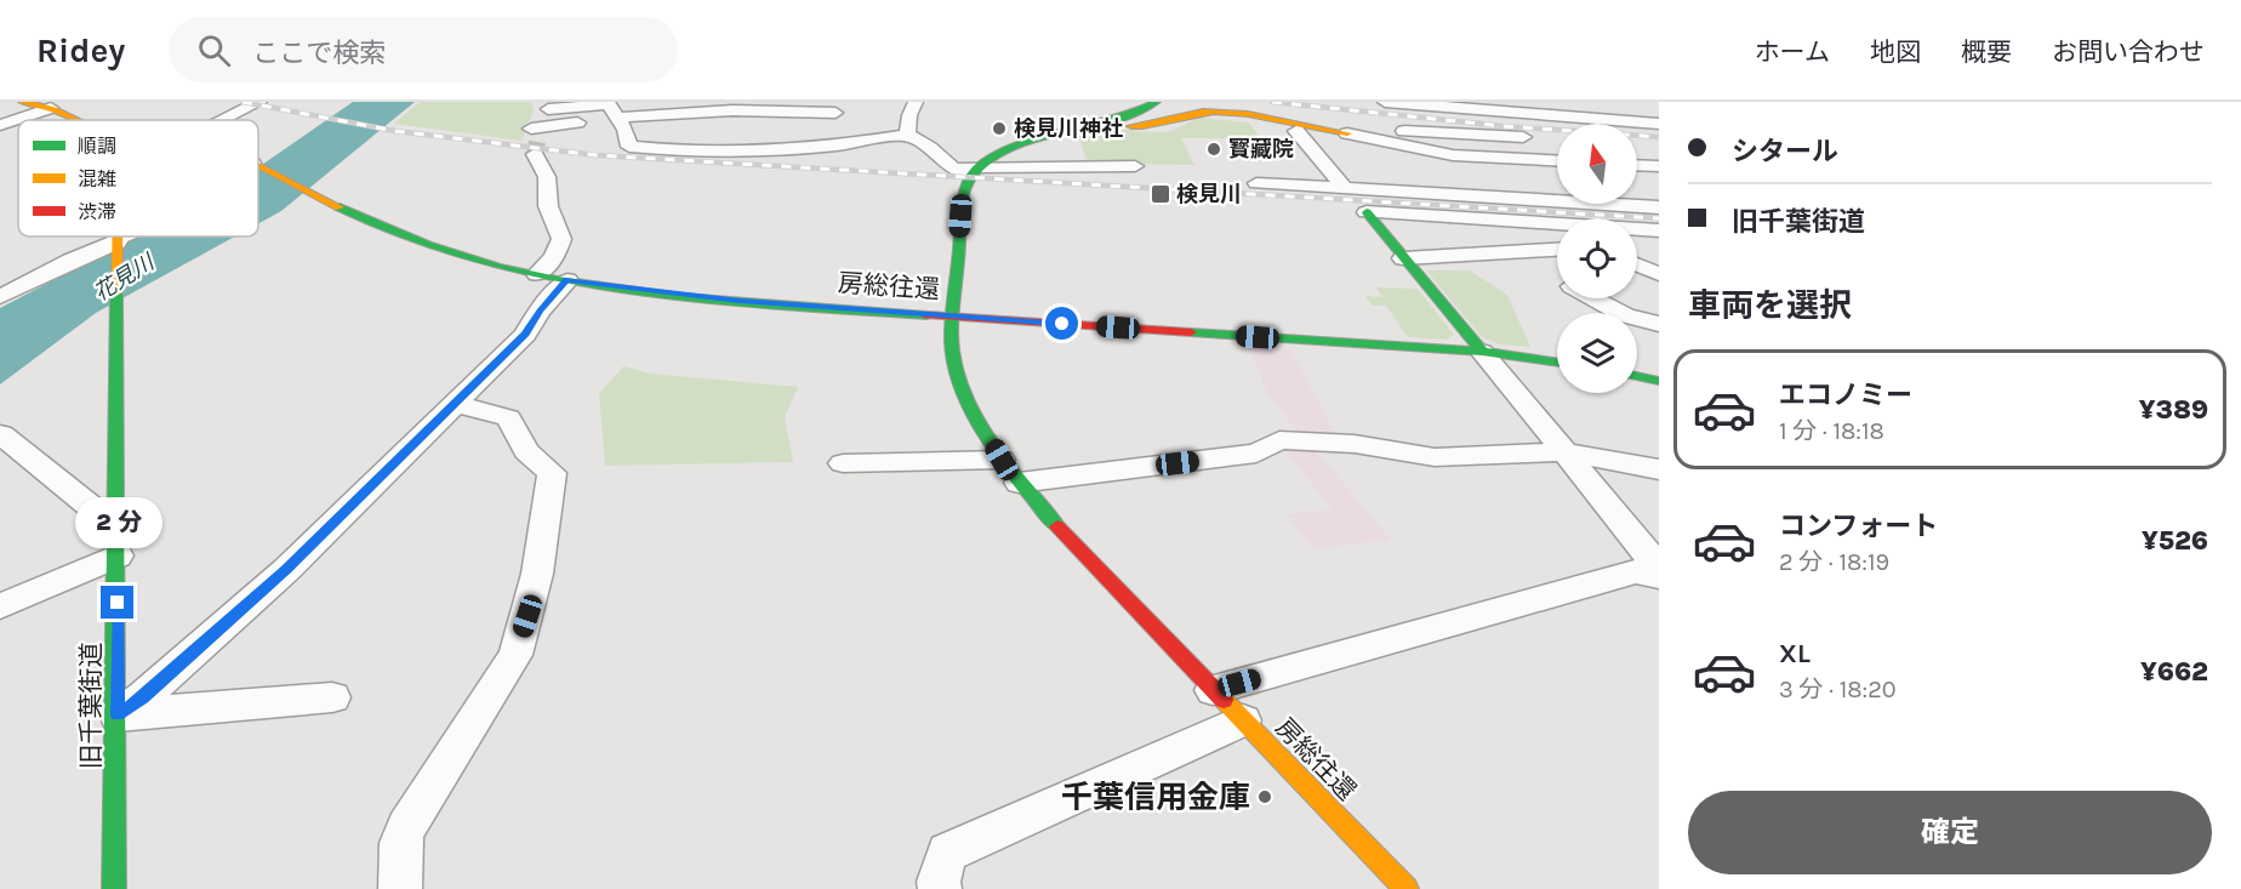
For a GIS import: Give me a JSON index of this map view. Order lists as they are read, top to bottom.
{
  "streets": {
    "street": ["房総往還", "旧千葉街道"]
  },
  "water": ["花見川"],
  "places": {
    "other": ["検見川神社", "寳藏院", "千葉信用金庫"],
    "transit": ["検見川"]
  },
  "legend": ["順調", "混雑", "渋滞"],
  "north": "top",
  "page": {
    "header": "Ridey",
    "search": "ここで検索",
    "nav": [
      "ホーム",
      "地図",
      "概要",
      "お問い合わせ"
    ],
    "banner": ["シタール", "旧千葉街道"],
    "heading": "車両を選択",
    "list": [
      {
        "name": "エコノミー",
        "note": "1 分 · 18:18",
        "value": "¥389"
      },
      {
        "name": "コンフォート",
        "note": "2 分 · 18:19",
        "value": "¥526"
      },
      {
        "name": "XL",
        "note": "3 分 · 18:20",
        "value": "¥662"
      }
    ],
    "bubble": "2 分",
    "buttons": "確定"
  }
}
